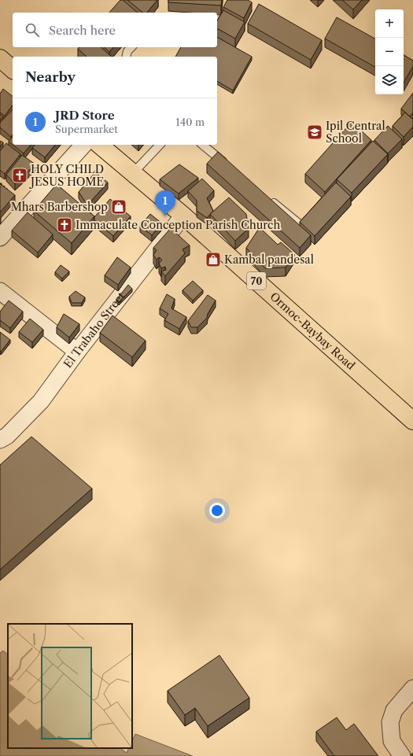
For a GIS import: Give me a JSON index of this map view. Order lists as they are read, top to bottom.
{
  "streets": {
    "highway": ["70", "Ormoc-Baybay Road"],
    "street": ["El Trabaho Street"]
  },
  "crossings": [
    ["El Trabaho Street", "Ormoc-Baybay Road"]
  ],
  "places": {
    "school or university": ["Ipil Central School"],
    "church": ["HOLY CHILD JESUS HOME", "Immaculate Conception Parish Church"],
    "shop": ["Mhars Barbershop", "Kambal pandesal"]
  },
  "page": {
    "map_buttons": ["+", "−"],
    "search": "Search here",
    "heading": "Nearby",
    "list": [
      {
        "mark": "1",
        "name": "JRD Store",
        "note": "Supermarket",
        "value": "140 m"
      }
    ],
    "pins": "1"
  }
}
